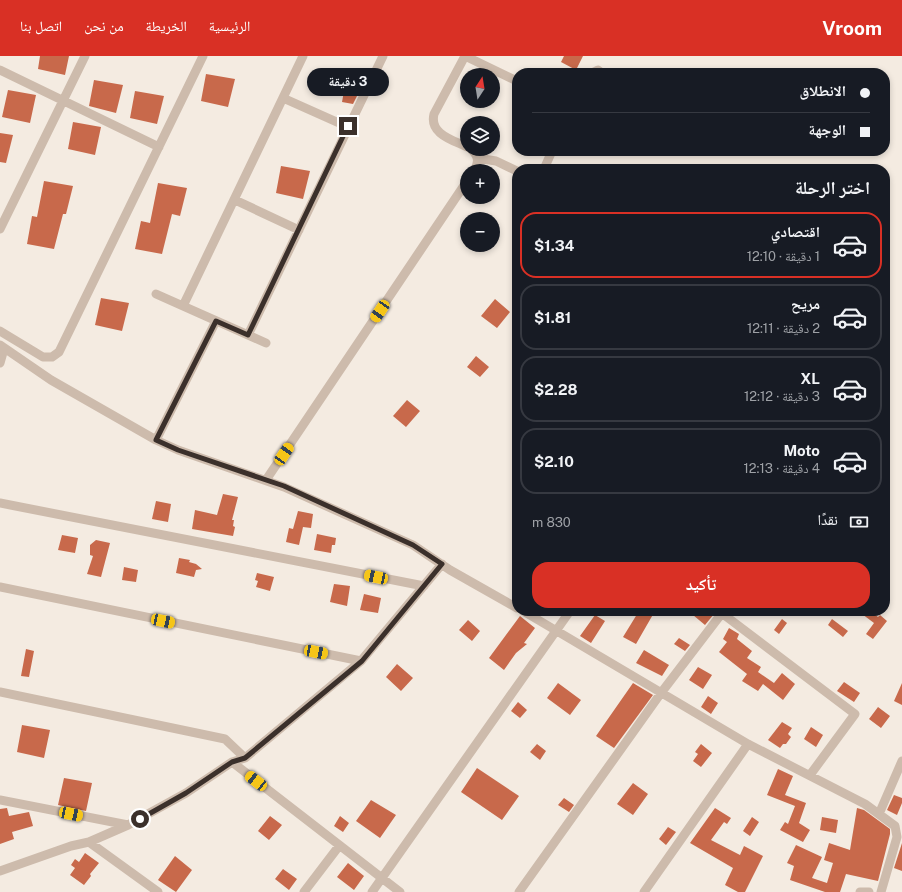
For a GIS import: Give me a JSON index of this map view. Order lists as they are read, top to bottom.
{
  "north": "top",
  "page": {
    "header": "Vroom",
    "nav": [
      "الرئيسية",
      "الخريطة",
      "من نحن",
      "اتصل بنا"
    ],
    "map_buttons": ["+", "−"],
    "bubble": "3 دقيقة",
    "banner": ["الانطلاق", "الوجهة"],
    "heading": "اختر الرحلة",
    "list": [
      {
        "name": "اقتصادي",
        "note": "1 دقيقة · 12:10",
        "value": "$1.34"
      },
      {
        "name": "مريح",
        "note": "2 دقيقة · 12:11",
        "value": "$1.81"
      },
      {
        "name": "XL",
        "note": "3 دقيقة · 12:12",
        "value": "$2.28"
      },
      {
        "name": "Moto",
        "note": "4 دقيقة · 12:13",
        "value": "$2.10"
      }
    ],
    "pay": ["نقدًا", "830 m"],
    "buttons": "تأكيد"
  }
}
